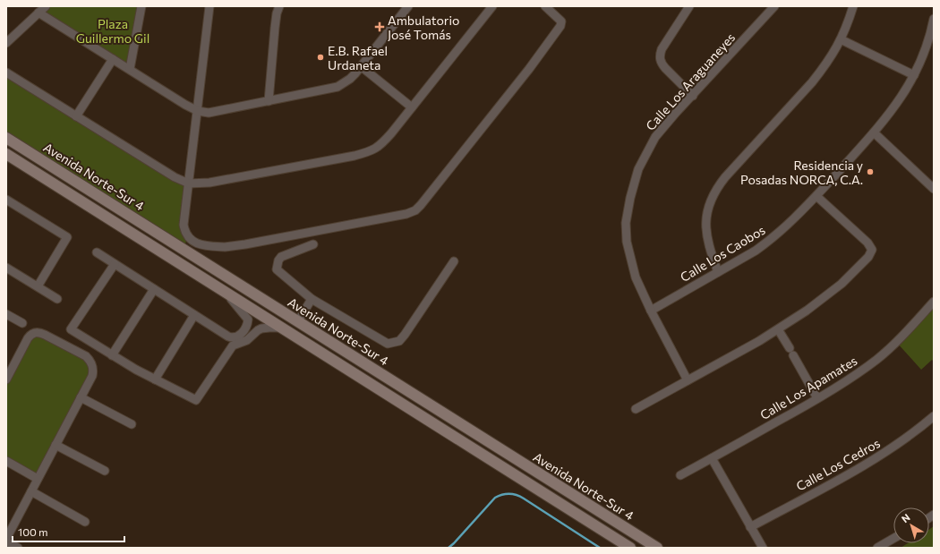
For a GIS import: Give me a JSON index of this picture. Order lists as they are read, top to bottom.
{
  "streets": {
    "main road": ["Avenida Norte-Sur 4"],
    "street": [
      "Calle Los Araguaneyes",
      "Calle Los Caobos",
      "Calle Los Apamates",
      "Calle Los Cedros"
    ]
  },
  "crossings": [
    ["Calle Los Araguaneyes", "Calle Los Caobos"]
  ],
  "parks": ["Plaza Guillermo Gil"],
  "places": {
    "health": ["Ambulatorio José Tomás"],
    "other": ["E.B. Rafael Urdaneta", "Residencia y Posadas NORCA, C.A."]
  },
  "scale_bar": "100 m",
  "north": "top left"
}
